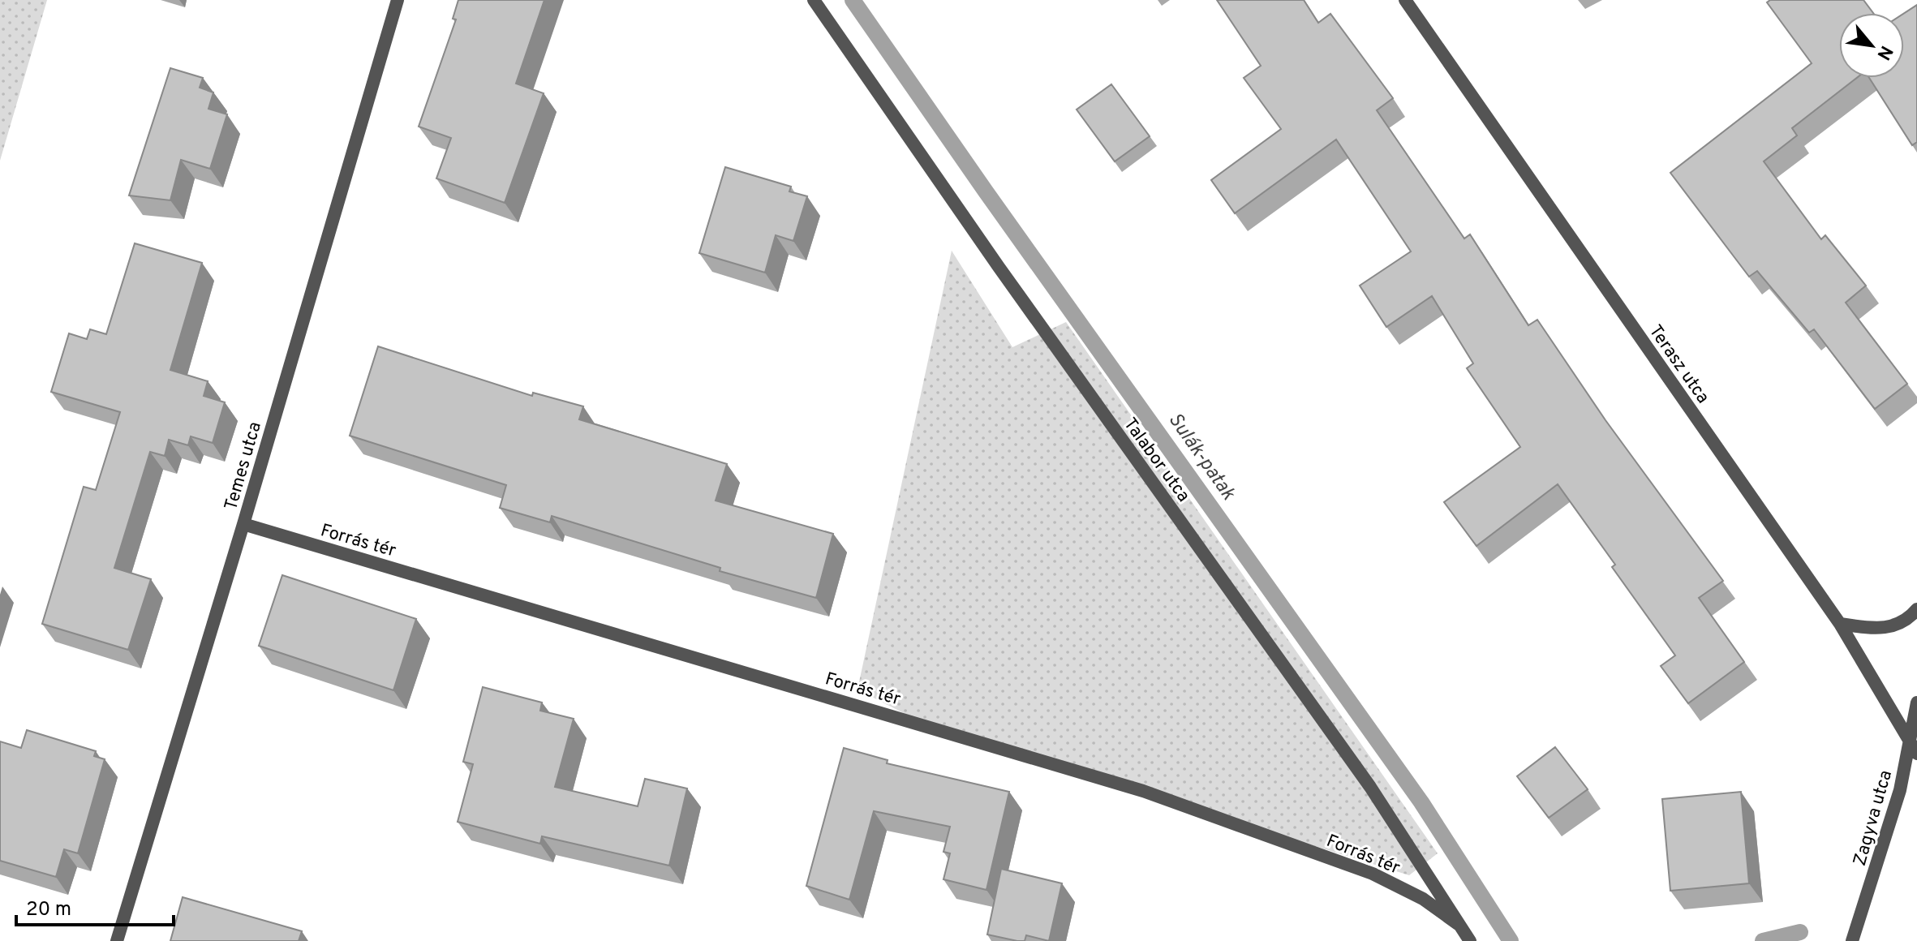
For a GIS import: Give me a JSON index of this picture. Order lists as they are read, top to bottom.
{
  "streets": {
    "street": [
      "Terasz utca",
      "Talabor utca",
      "Temes utca",
      "Forrás tér",
      "Zagyva utca"
    ]
  },
  "crossings": [
    ["Terasz utca", "Zagyva utca"],
    ["Talabor utca", "Forrás tér"],
    ["Temes utca", "Forrás tér"]
  ],
  "water": ["Sulák-patak"],
  "scale_bar": "20 m",
  "north": "bottom right"
}
